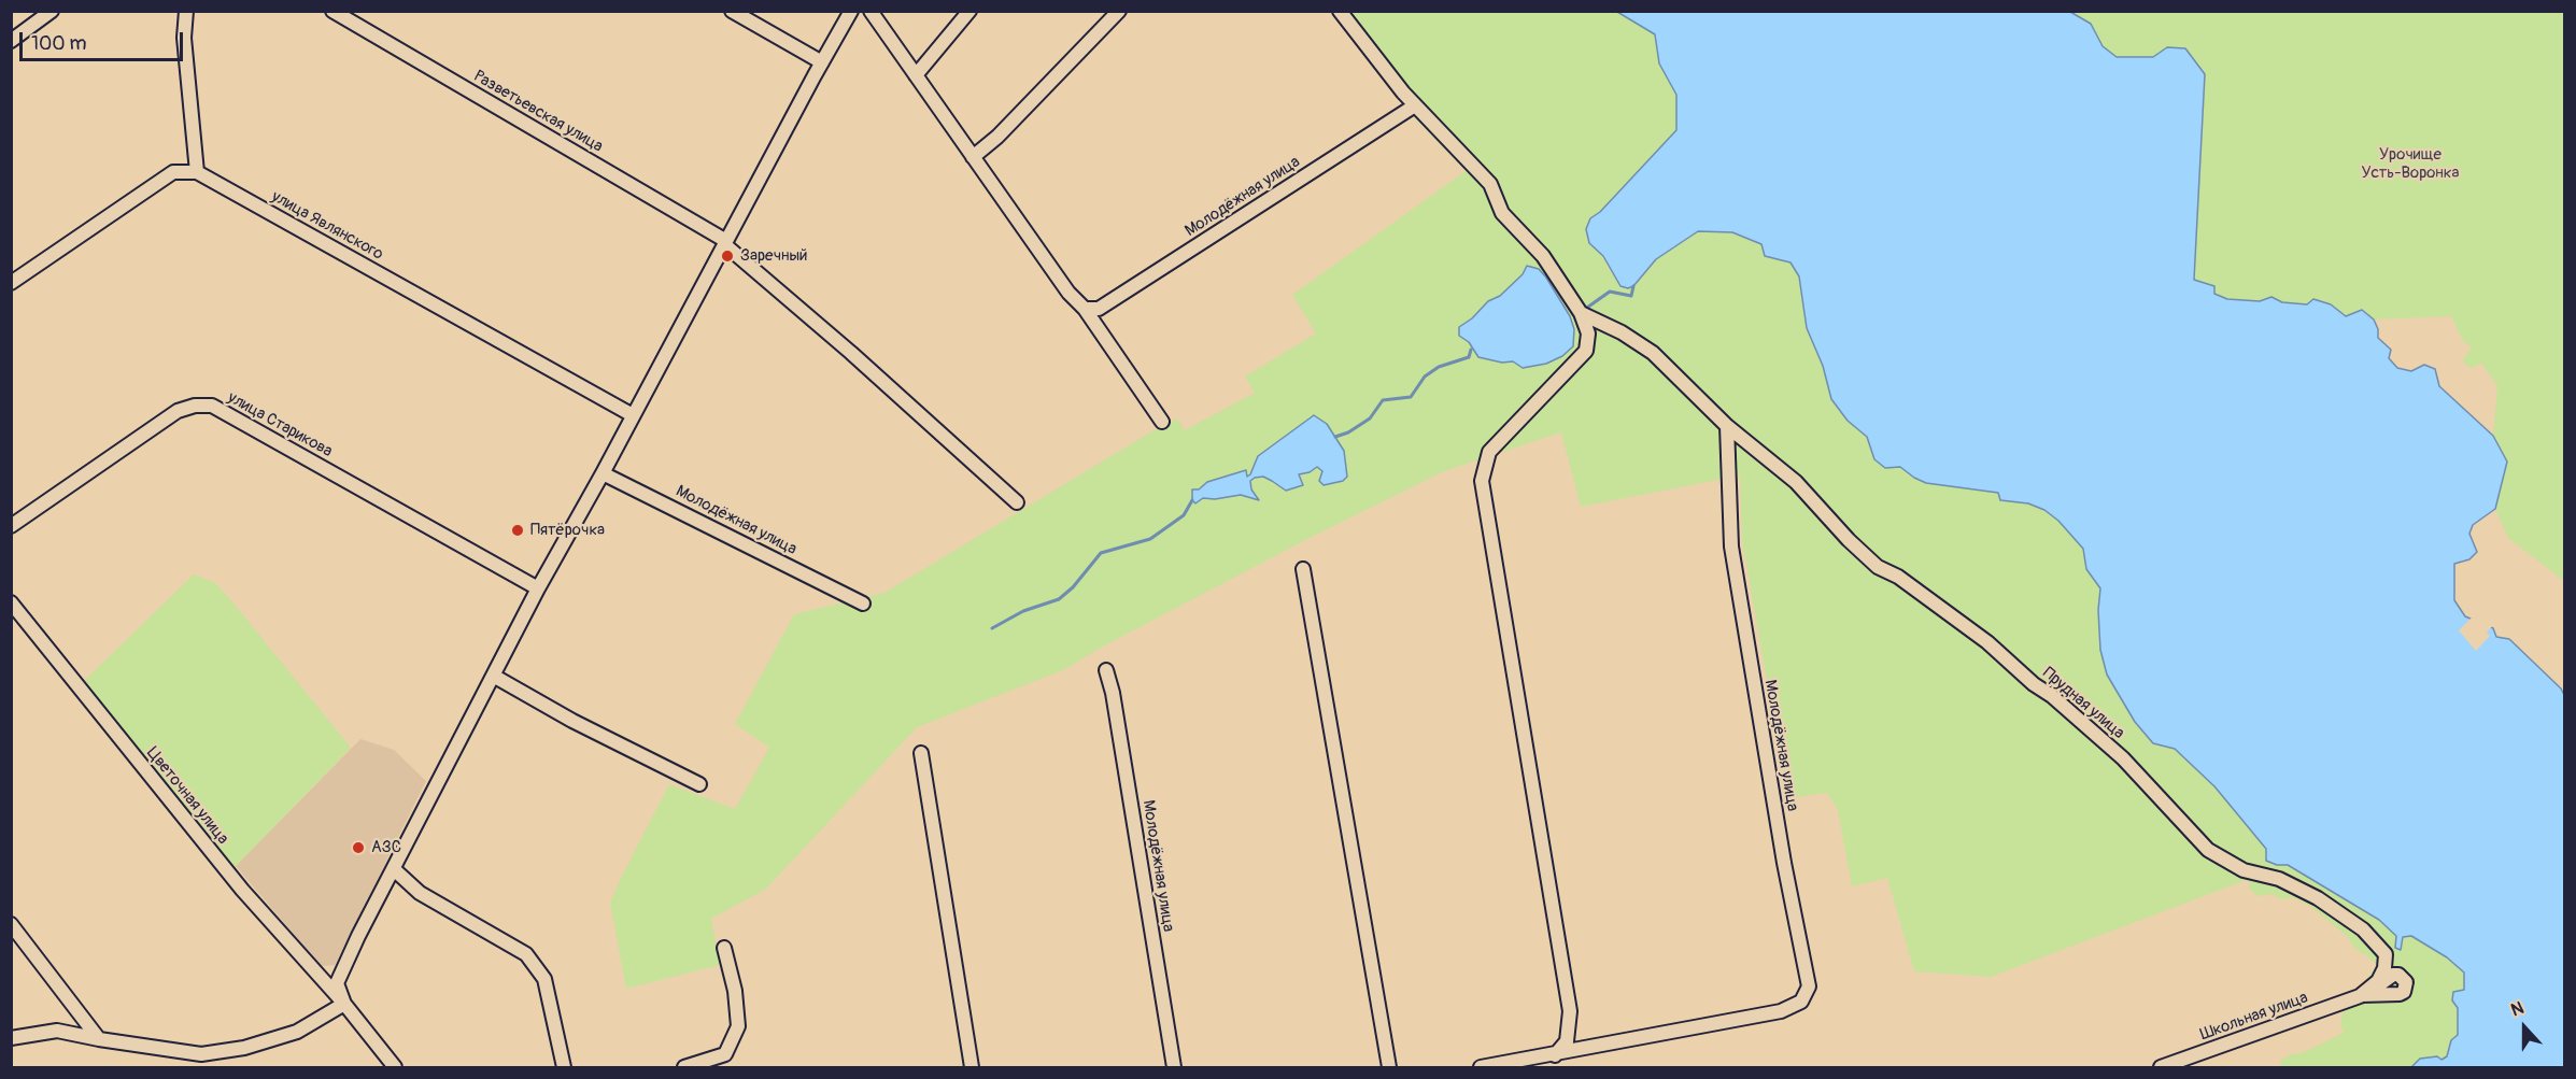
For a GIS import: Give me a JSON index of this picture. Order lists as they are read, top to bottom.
{
  "streets": {
    "street": [
      "Разветьевская улица",
      "Молодёжная улица",
      "улица Являнского",
      "улица Старикова",
      "Прудная улица",
      "Цветочная улица",
      "Школьная улица"
    ]
  },
  "crossings": [
    ["Молодёжная улица", "Прудная улица"],
    ["Прудная улица", "Школьная улица"]
  ],
  "parks": ["Урочище Усть-Воронка"],
  "places": ["Заречный", "Пятёрочка", "АЗС"],
  "scale_bar": "100 m",
  "north": "top"
}
